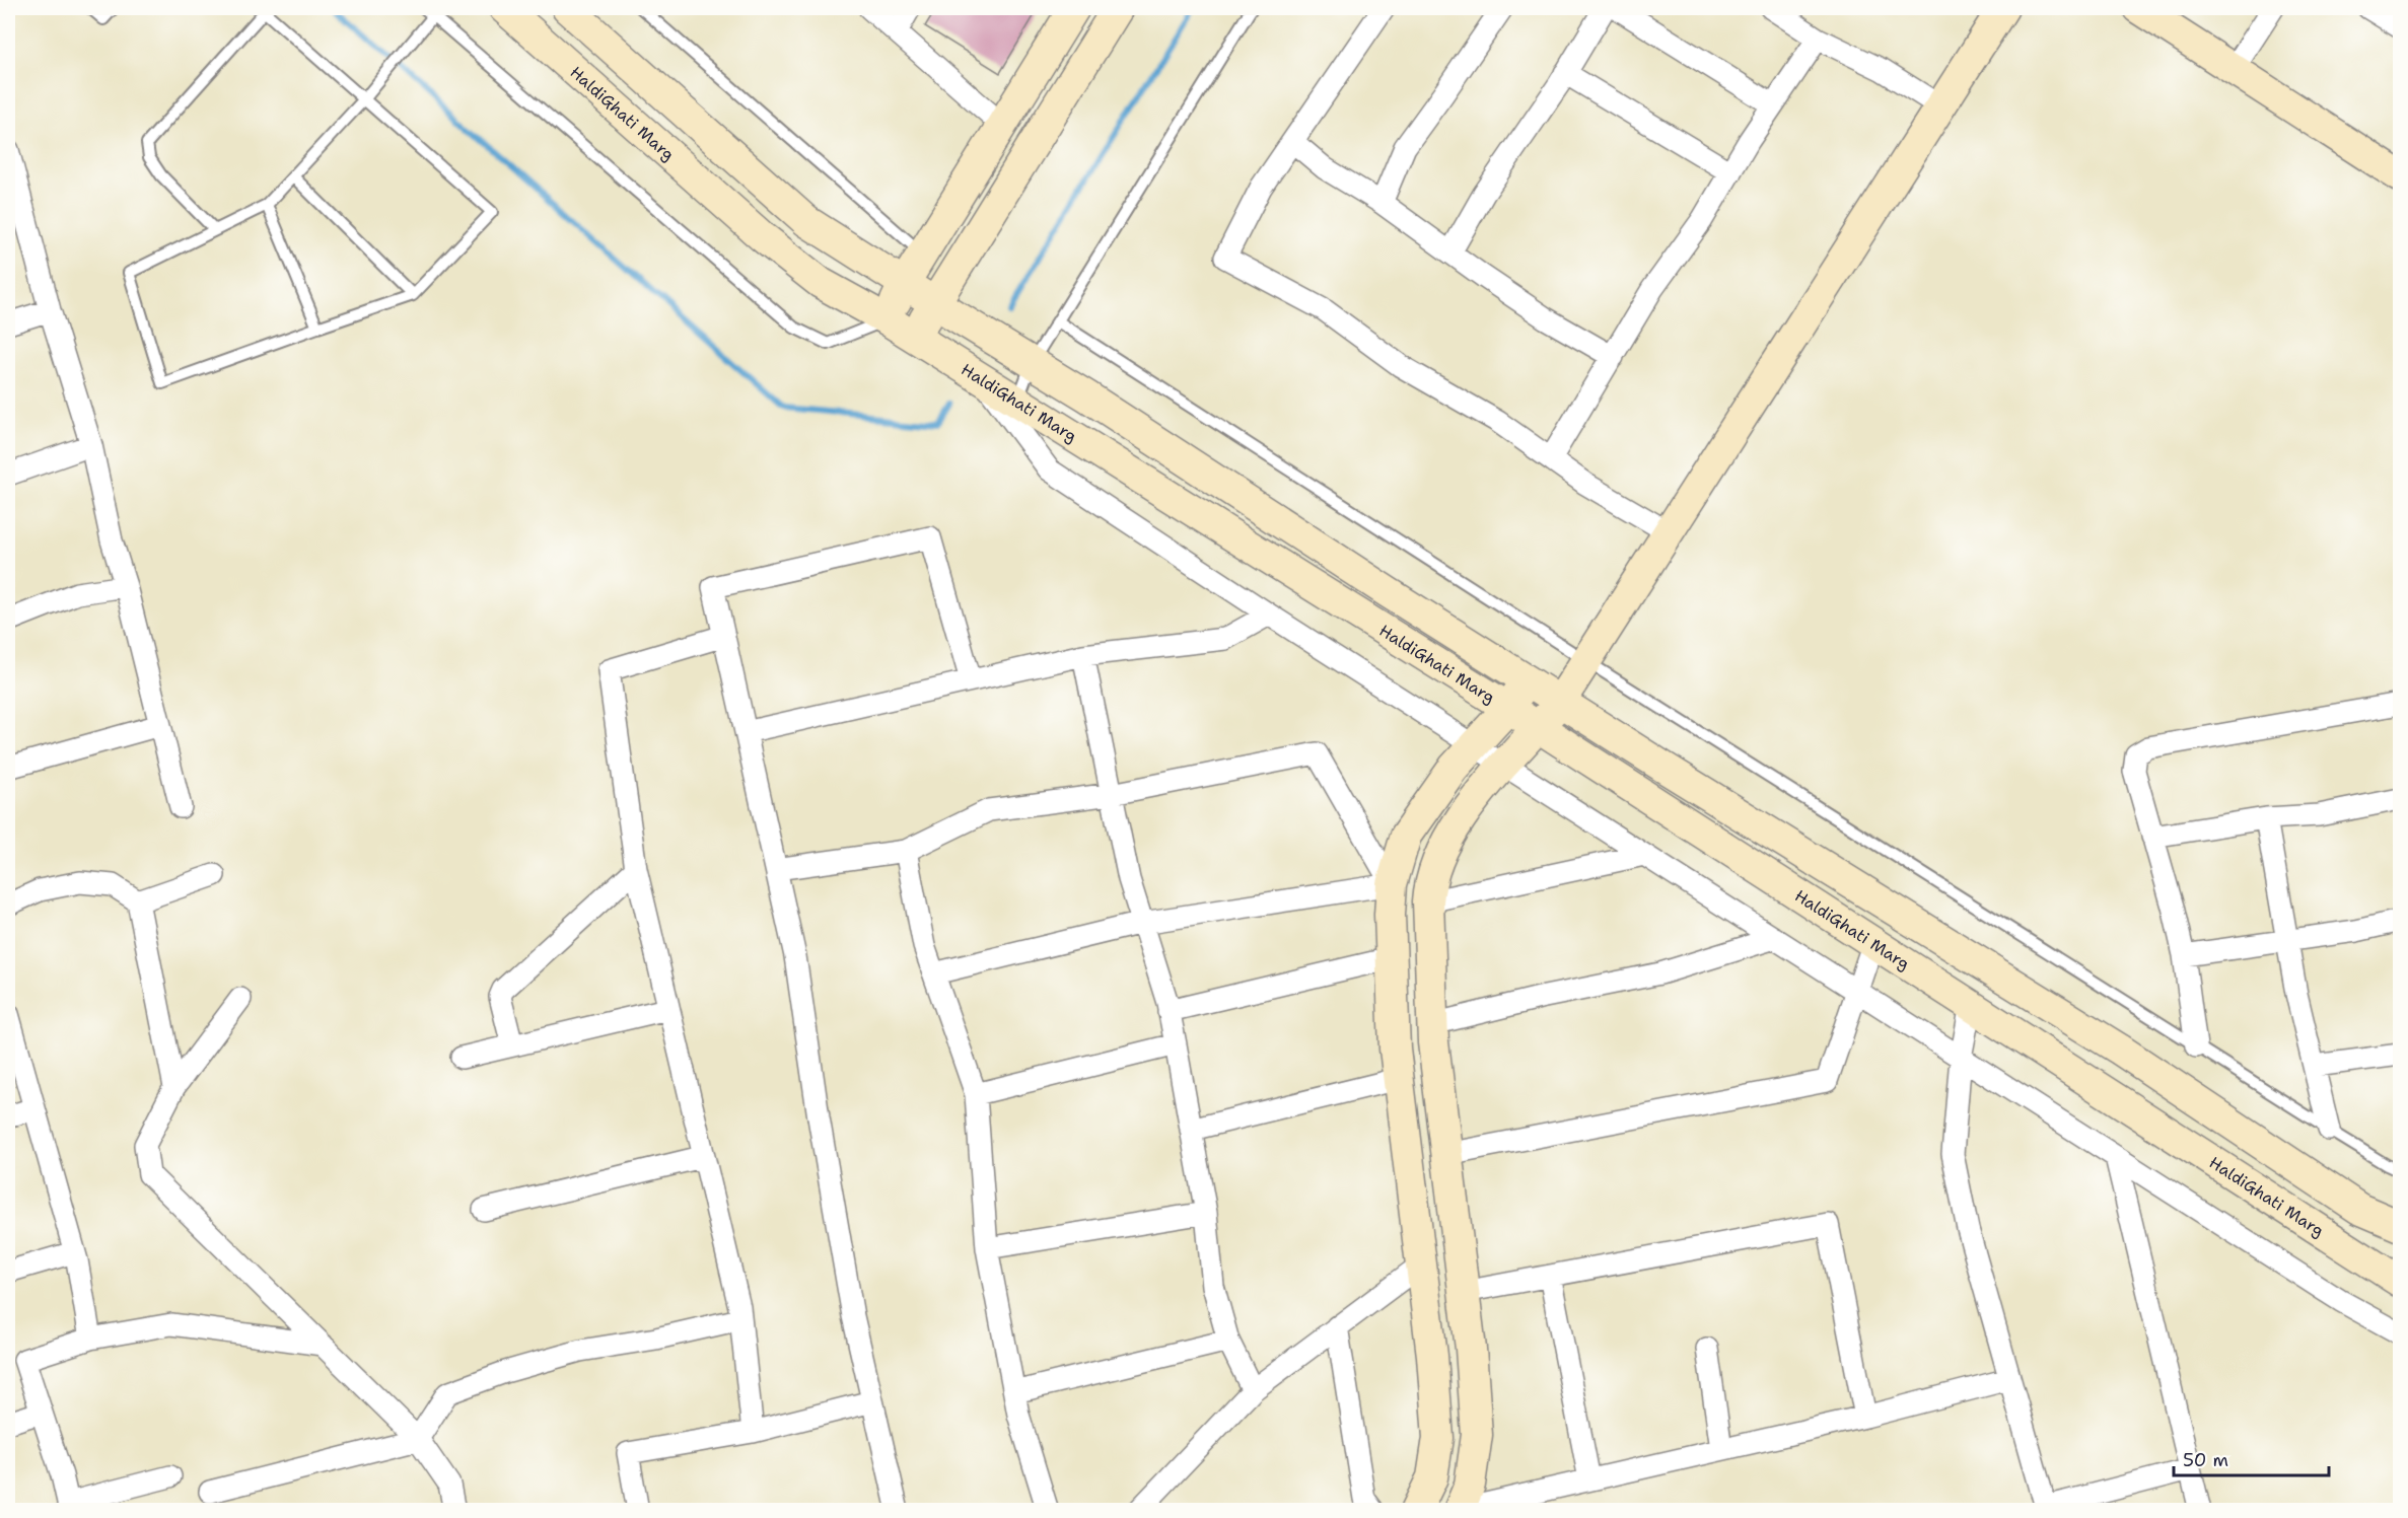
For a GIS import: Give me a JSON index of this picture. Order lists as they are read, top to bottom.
{
  "streets": {
    "street": ["HaldiGhati Marg"]
  },
  "scale_bar": "50 m"
}
